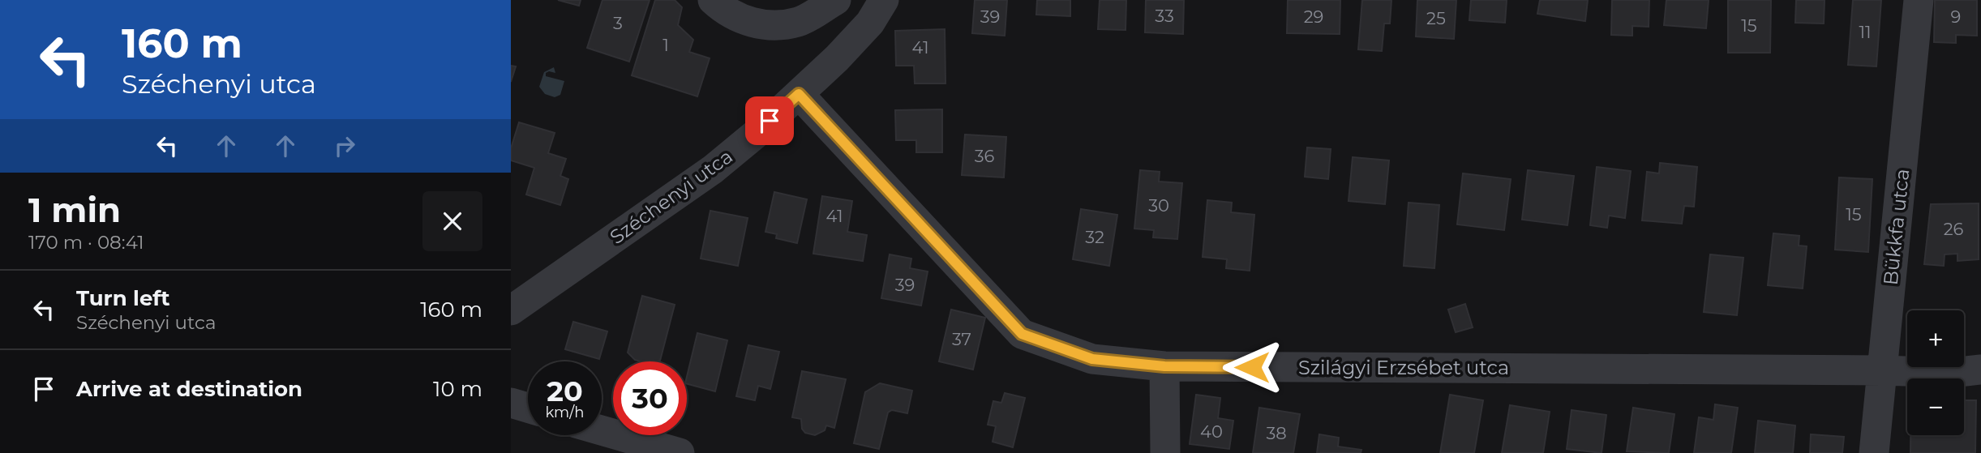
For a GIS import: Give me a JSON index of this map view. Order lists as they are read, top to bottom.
{
  "streets": {
    "street": ["Széchenyi utca", "Bükkfa utca", "Szilágyi Erzsébet utca"]
  },
  "crossings": [
    ["Széchenyi utca", "Szilágyi Erzsébet utca"],
    ["Bükkfa utca", "Szilágyi Erzsébet utca"]
  ],
  "house_numbers": [
    "33",
    "39",
    "29",
    "9",
    "25",
    "3",
    "15",
    "11",
    "1",
    "41",
    "36",
    "30",
    "15",
    "41",
    "26",
    "32",
    "39",
    "37",
    "40",
    "38"
  ],
  "page": {
    "turn": ["160 m", "Széchenyi utca"],
    "heading": ["1 min", "170 m · 08:41"],
    "list": [
      {
        "name": "Turn left",
        "note": "Széchenyi utca",
        "value": "160 m"
      },
      {
        "name": "Arrive at destination",
        "value": "10 m"
      }
    ],
    "map_buttons": ["+", "−"],
    "speed": "20 km/h",
    "limit": "30"
  }
}
